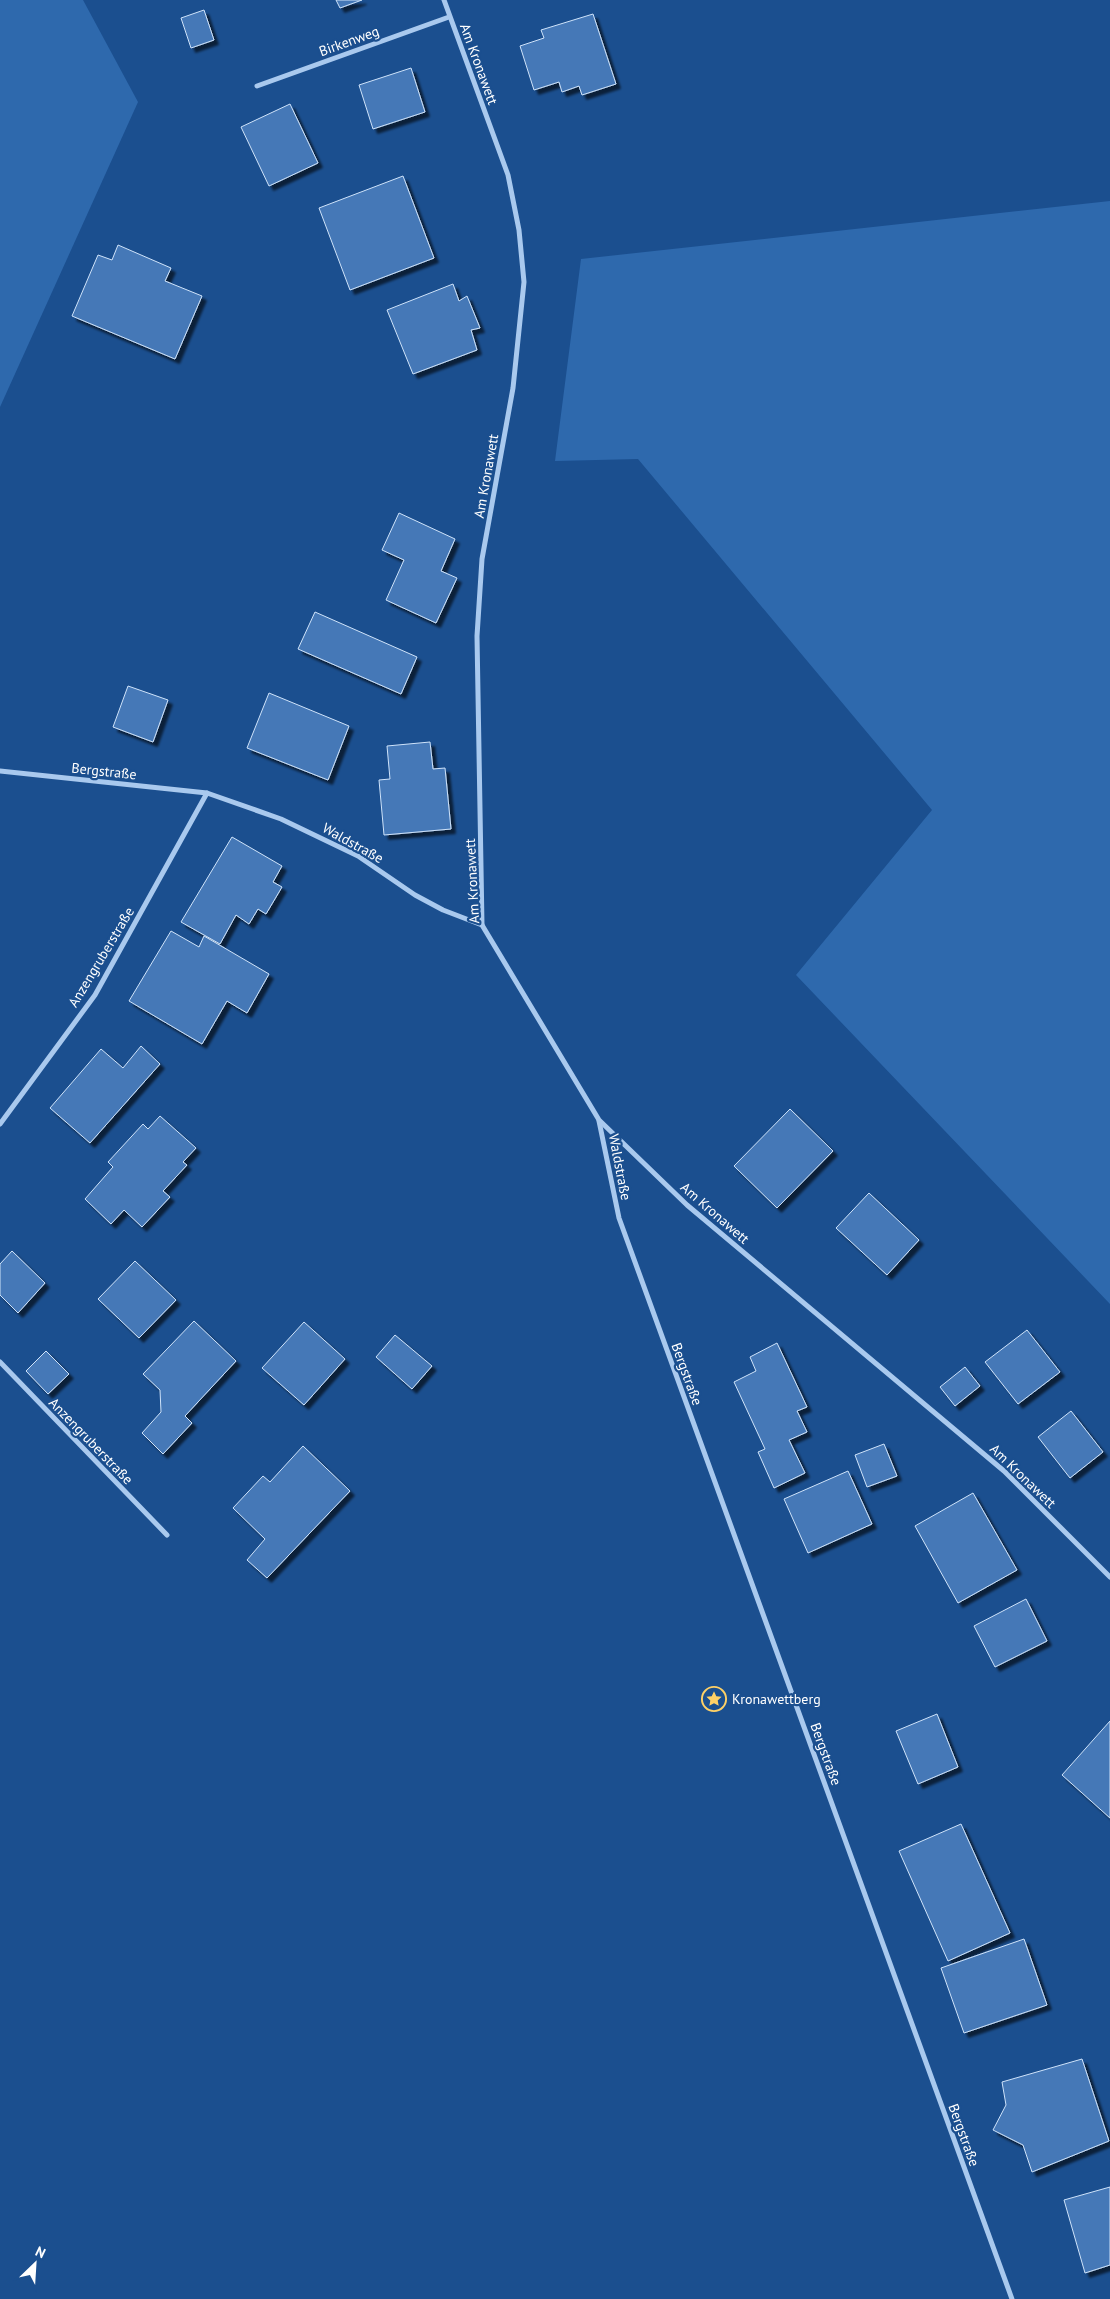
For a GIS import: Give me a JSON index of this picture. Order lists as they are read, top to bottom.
{
  "streets": {
    "street": [
      "Birkenweg",
      "Am Kronawett",
      "Bergstraße",
      "Waldstraße",
      "Anzengruberstraße"
    ]
  },
  "crossings": [
    ["Birkenweg", "Am Kronawett"],
    ["Am Kronawett", "Waldstraße"],
    ["Bergstraße", "Waldstraße"],
    ["Bergstraße", "Anzengruberstraße"],
    ["Waldstraße", "Anzengruberstraße"]
  ],
  "places": {
    "place": ["Kronawettberg"]
  },
  "north": "top right"
}
